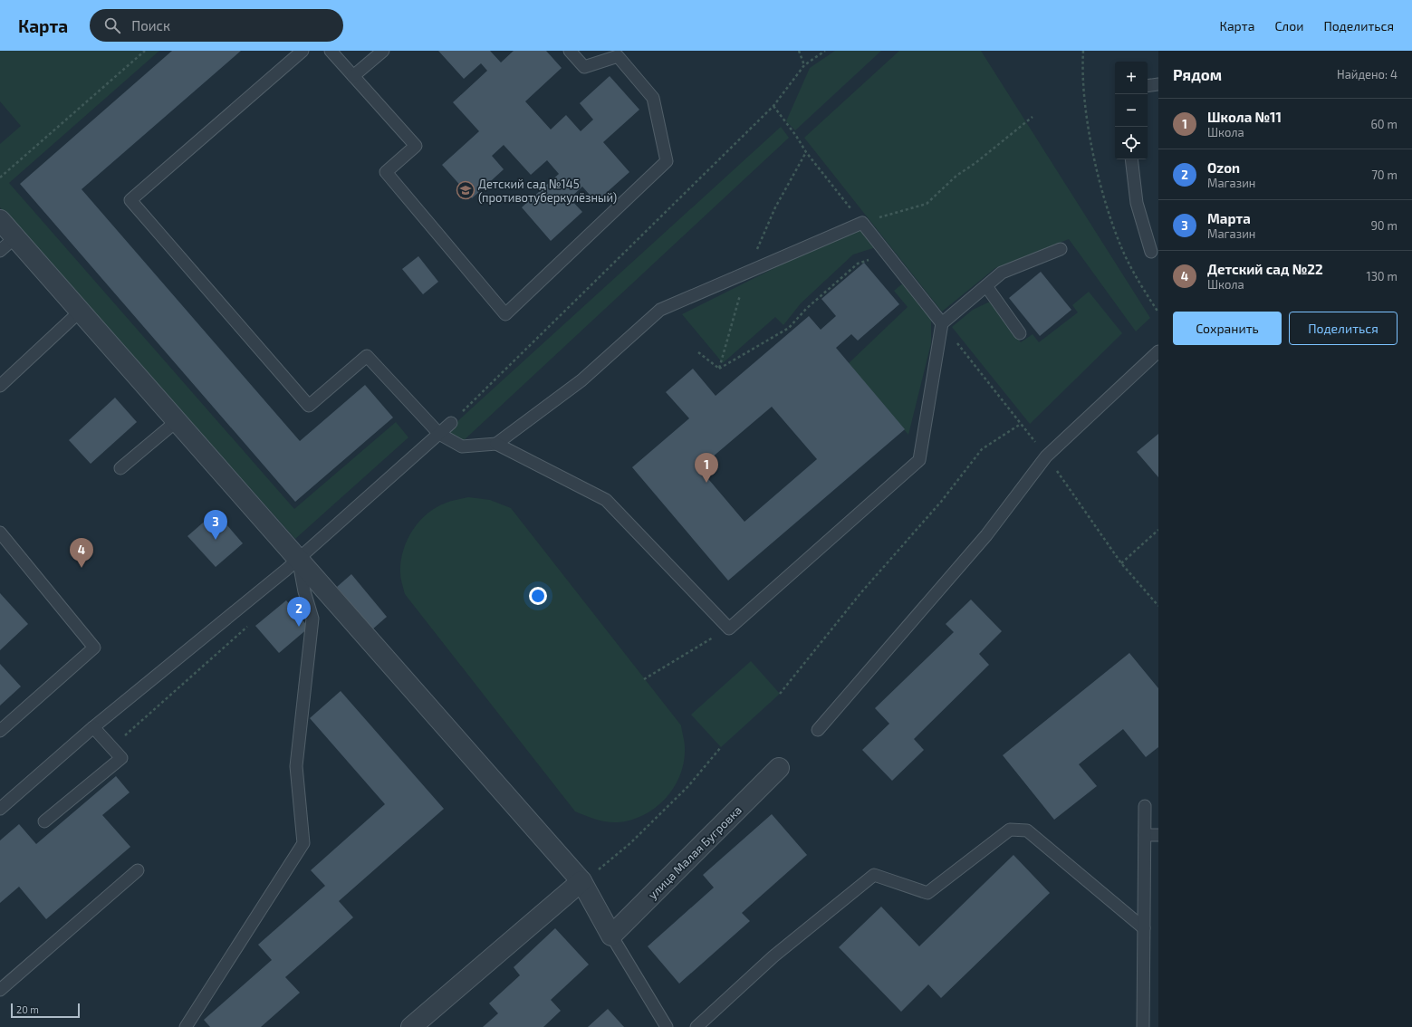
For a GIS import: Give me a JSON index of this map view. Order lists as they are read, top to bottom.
{
  "streets": {
    "street": ["улица Малая Бугровка"]
  },
  "places": {
    "school or university": ["Детский сад №145 (противотуберкулёзный)"]
  },
  "scale_bar": "20 m",
  "page": {
    "header": "Карта",
    "search": "Поиск",
    "nav": ["Карта", "Слои", "Поделиться"],
    "heading": ["Рядом", "Найдено: 4"],
    "map_buttons": ["+", "−"],
    "list": [
      {
        "mark": "1",
        "name": "Школа №11",
        "note": "Школа",
        "value": "60 m"
      },
      {
        "mark": "2",
        "name": "Ozon",
        "note": "Магазин",
        "value": "70 m"
      },
      {
        "mark": "3",
        "name": "Марта",
        "note": "Магазин",
        "value": "90 m"
      },
      {
        "mark": "4",
        "name": "Детский сад №22",
        "note": "Школа",
        "value": "130 m"
      }
    ],
    "buttons": ["Сохранить", "Поделиться"],
    "pins": [
      "1",
      "3",
      "4",
      "2"
    ],
    "scale": "20 m"
  }
}
